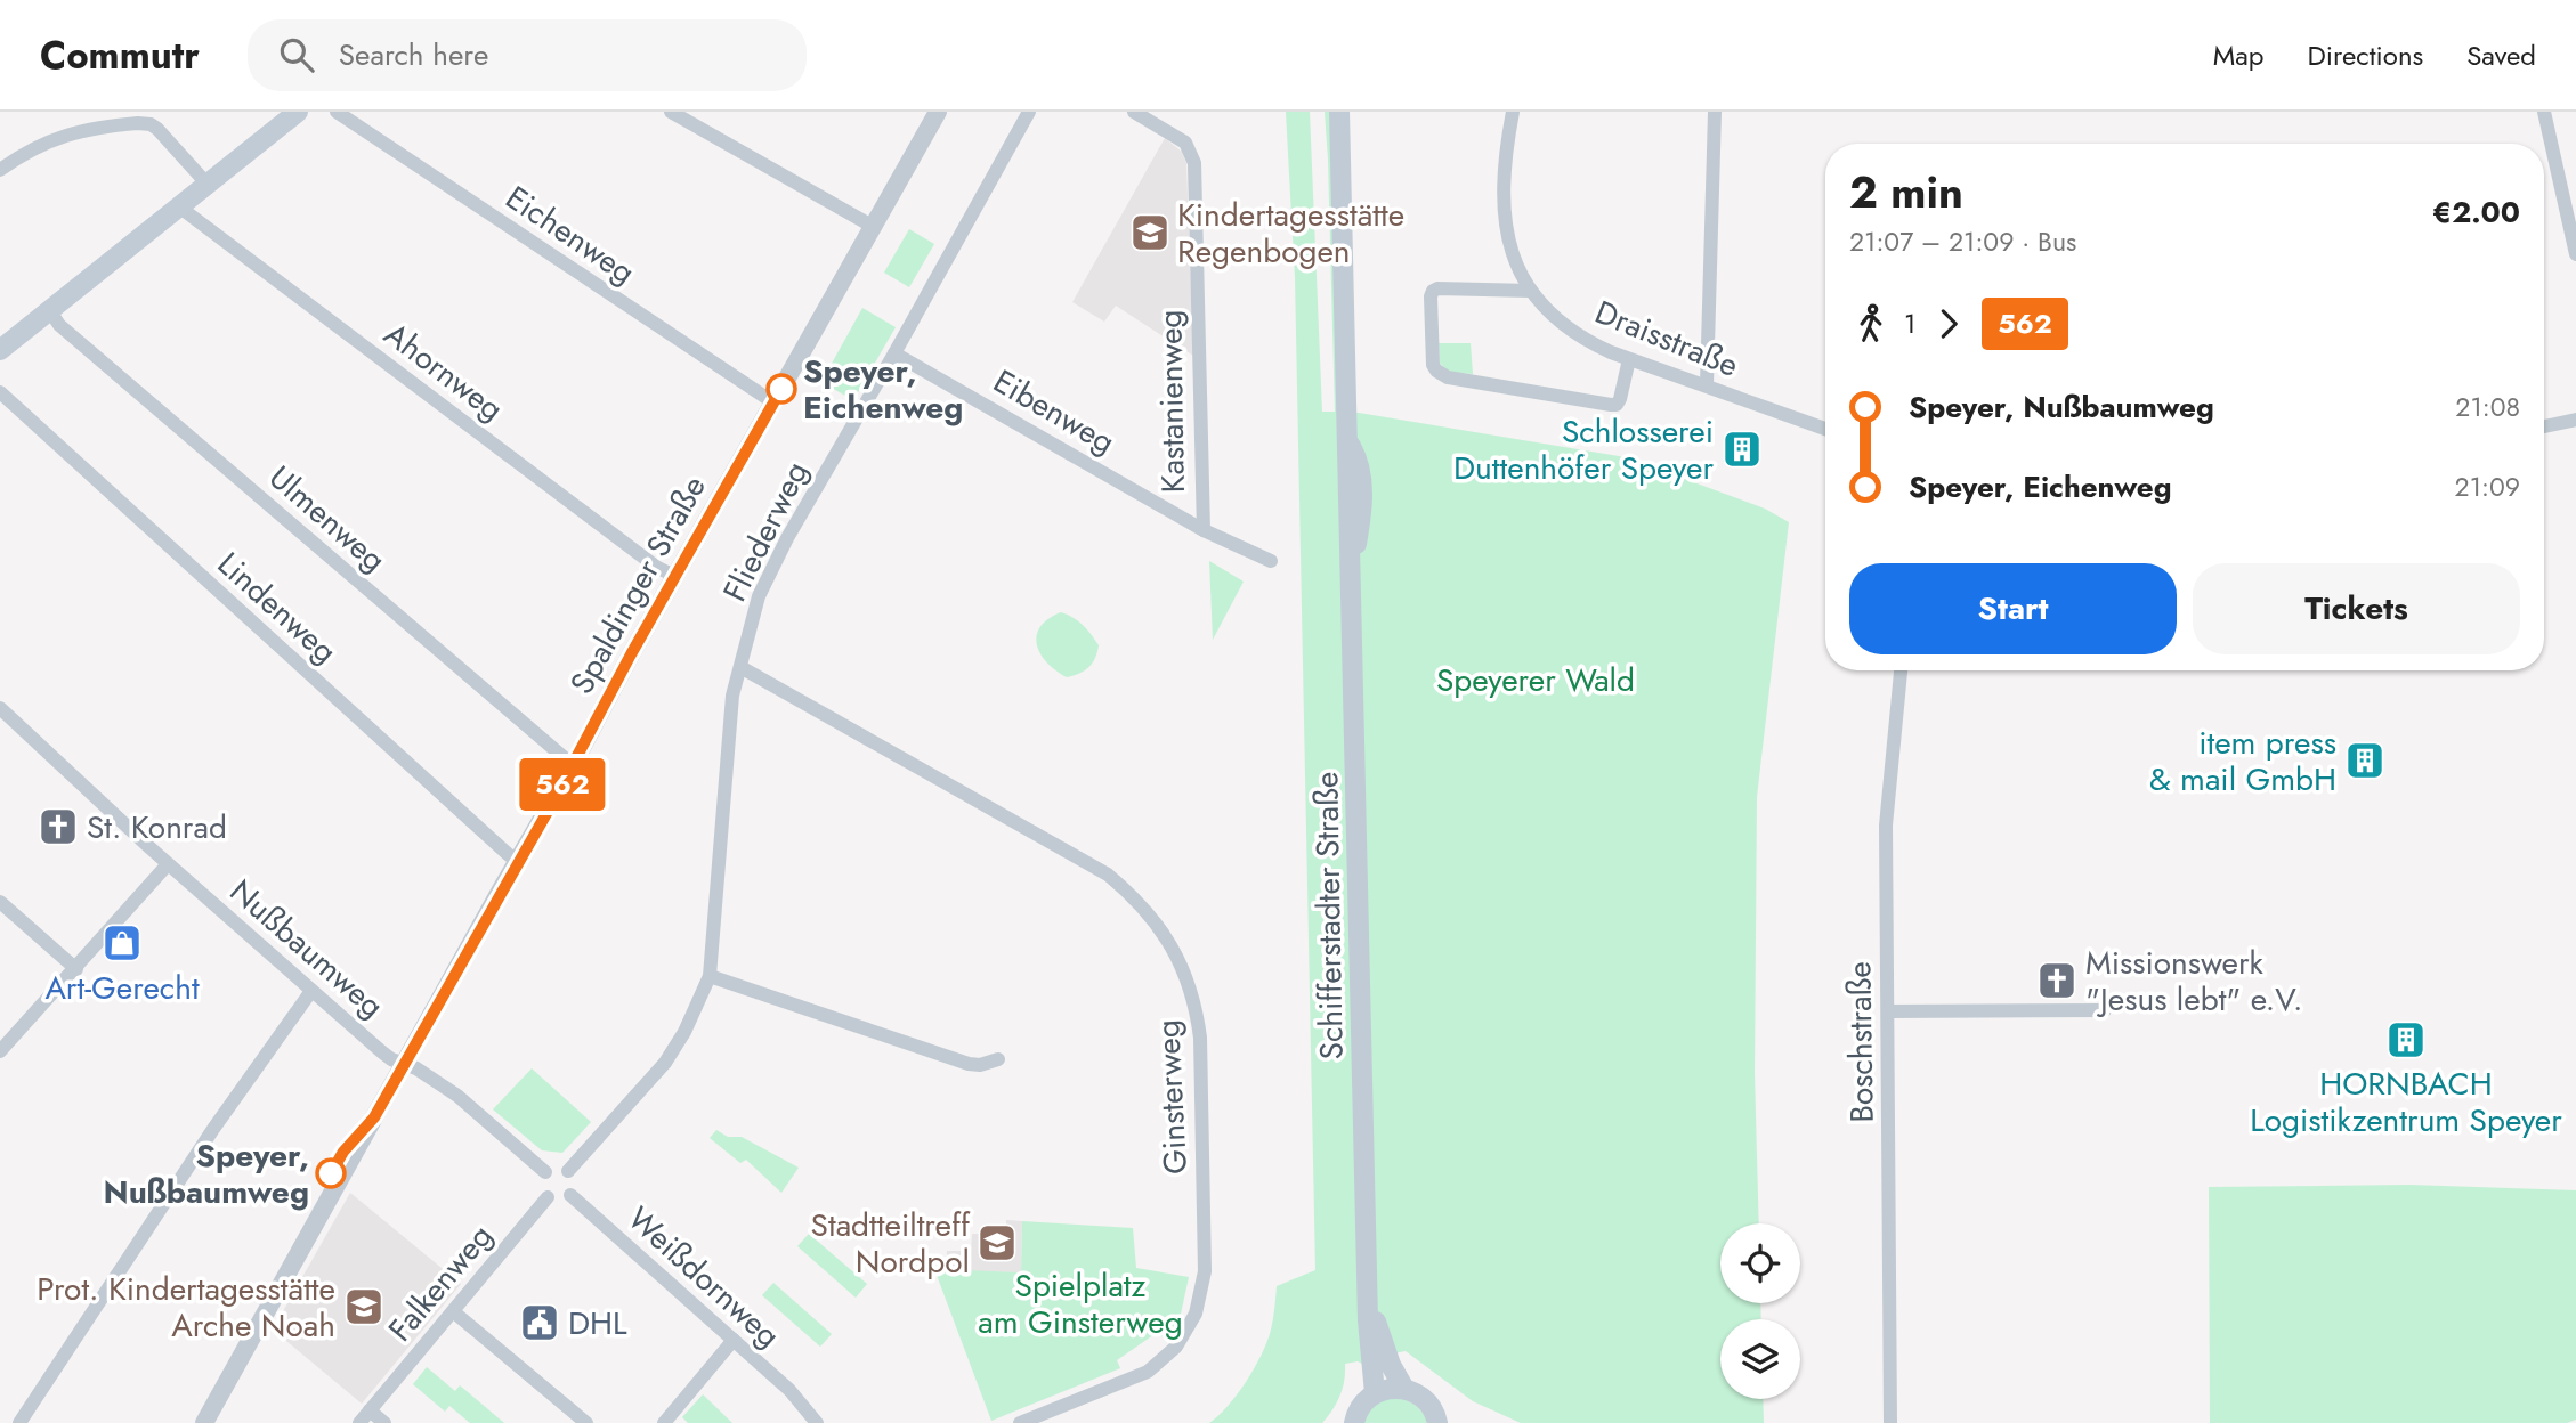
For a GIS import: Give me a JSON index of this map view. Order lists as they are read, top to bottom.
{
  "streets": {
    "main road": ["Schifferstadter Straße"],
    "street": [
      "Eichenweg",
      "Draisstraße",
      "Ahornweg",
      "Kastanienweg",
      "Eibenweg",
      "Ulmenweg",
      "Fliederweg",
      "Spaldinger Straße",
      "Lindenweg",
      "Nußbaumweg",
      "Boschstraße",
      "Ginsterweg",
      "Weißdornweg",
      "Falkenweg"
    ]
  },
  "crossings": [
    ["Eichenweg", "Spaldinger Straße"],
    ["Ahornweg", "Spaldinger Straße"],
    ["Kastanienweg", "Eibenweg"],
    ["Eibenweg", "Fliederweg"],
    ["Ulmenweg", "Spaldinger Straße"],
    ["Fliederweg", "Ginsterweg"],
    ["Fliederweg", "Weißdornweg"],
    ["Fliederweg", "Falkenweg"],
    ["Spaldinger Straße", "Lindenweg"],
    ["Spaldinger Straße", "Nußbaumweg"],
    ["Weißdornweg", "Falkenweg"]
  ],
  "parks": ["Speyerer Wald", "Spielplatz am Ginsterweg"],
  "places": {
    "school or university": ["Kindertagesstätte Regenbogen", "Stadtteiltreff Nordpol", "Prot. Kindertagesstätte Arche Noah"],
    "other": ["Speyer, Eichenweg", "Speyer, Nußbaumweg"],
    "building": ["Schlosserei Duttenhöfer Speyer", "item press & mail GmbH", "HORNBACH Logistikzentrum Speyer"],
    "church": ["St. Konrad", "Missionswerk \"Jesus lebt\" e.V."],
    "shop": ["Art-Gerecht"],
    "public building": ["DHL"]
  },
  "lines": ["bus line 562"],
  "page": {
    "header": "Commutr",
    "search": "Search here",
    "nav": ["Map", "Directions", "Saved"],
    "on_map": "562",
    "heading": ["2 min", "21:07 – 21:09 · Bus", "€2.00"],
    "legs": ["1", "562"],
    "list": [
      {
        "name": "Speyer, Nußbaumweg",
        "value": "21:08"
      },
      {
        "name": "Speyer, Eichenweg",
        "value": "21:09"
      }
    ],
    "buttons": ["Start", "Tickets"]
  }
}
